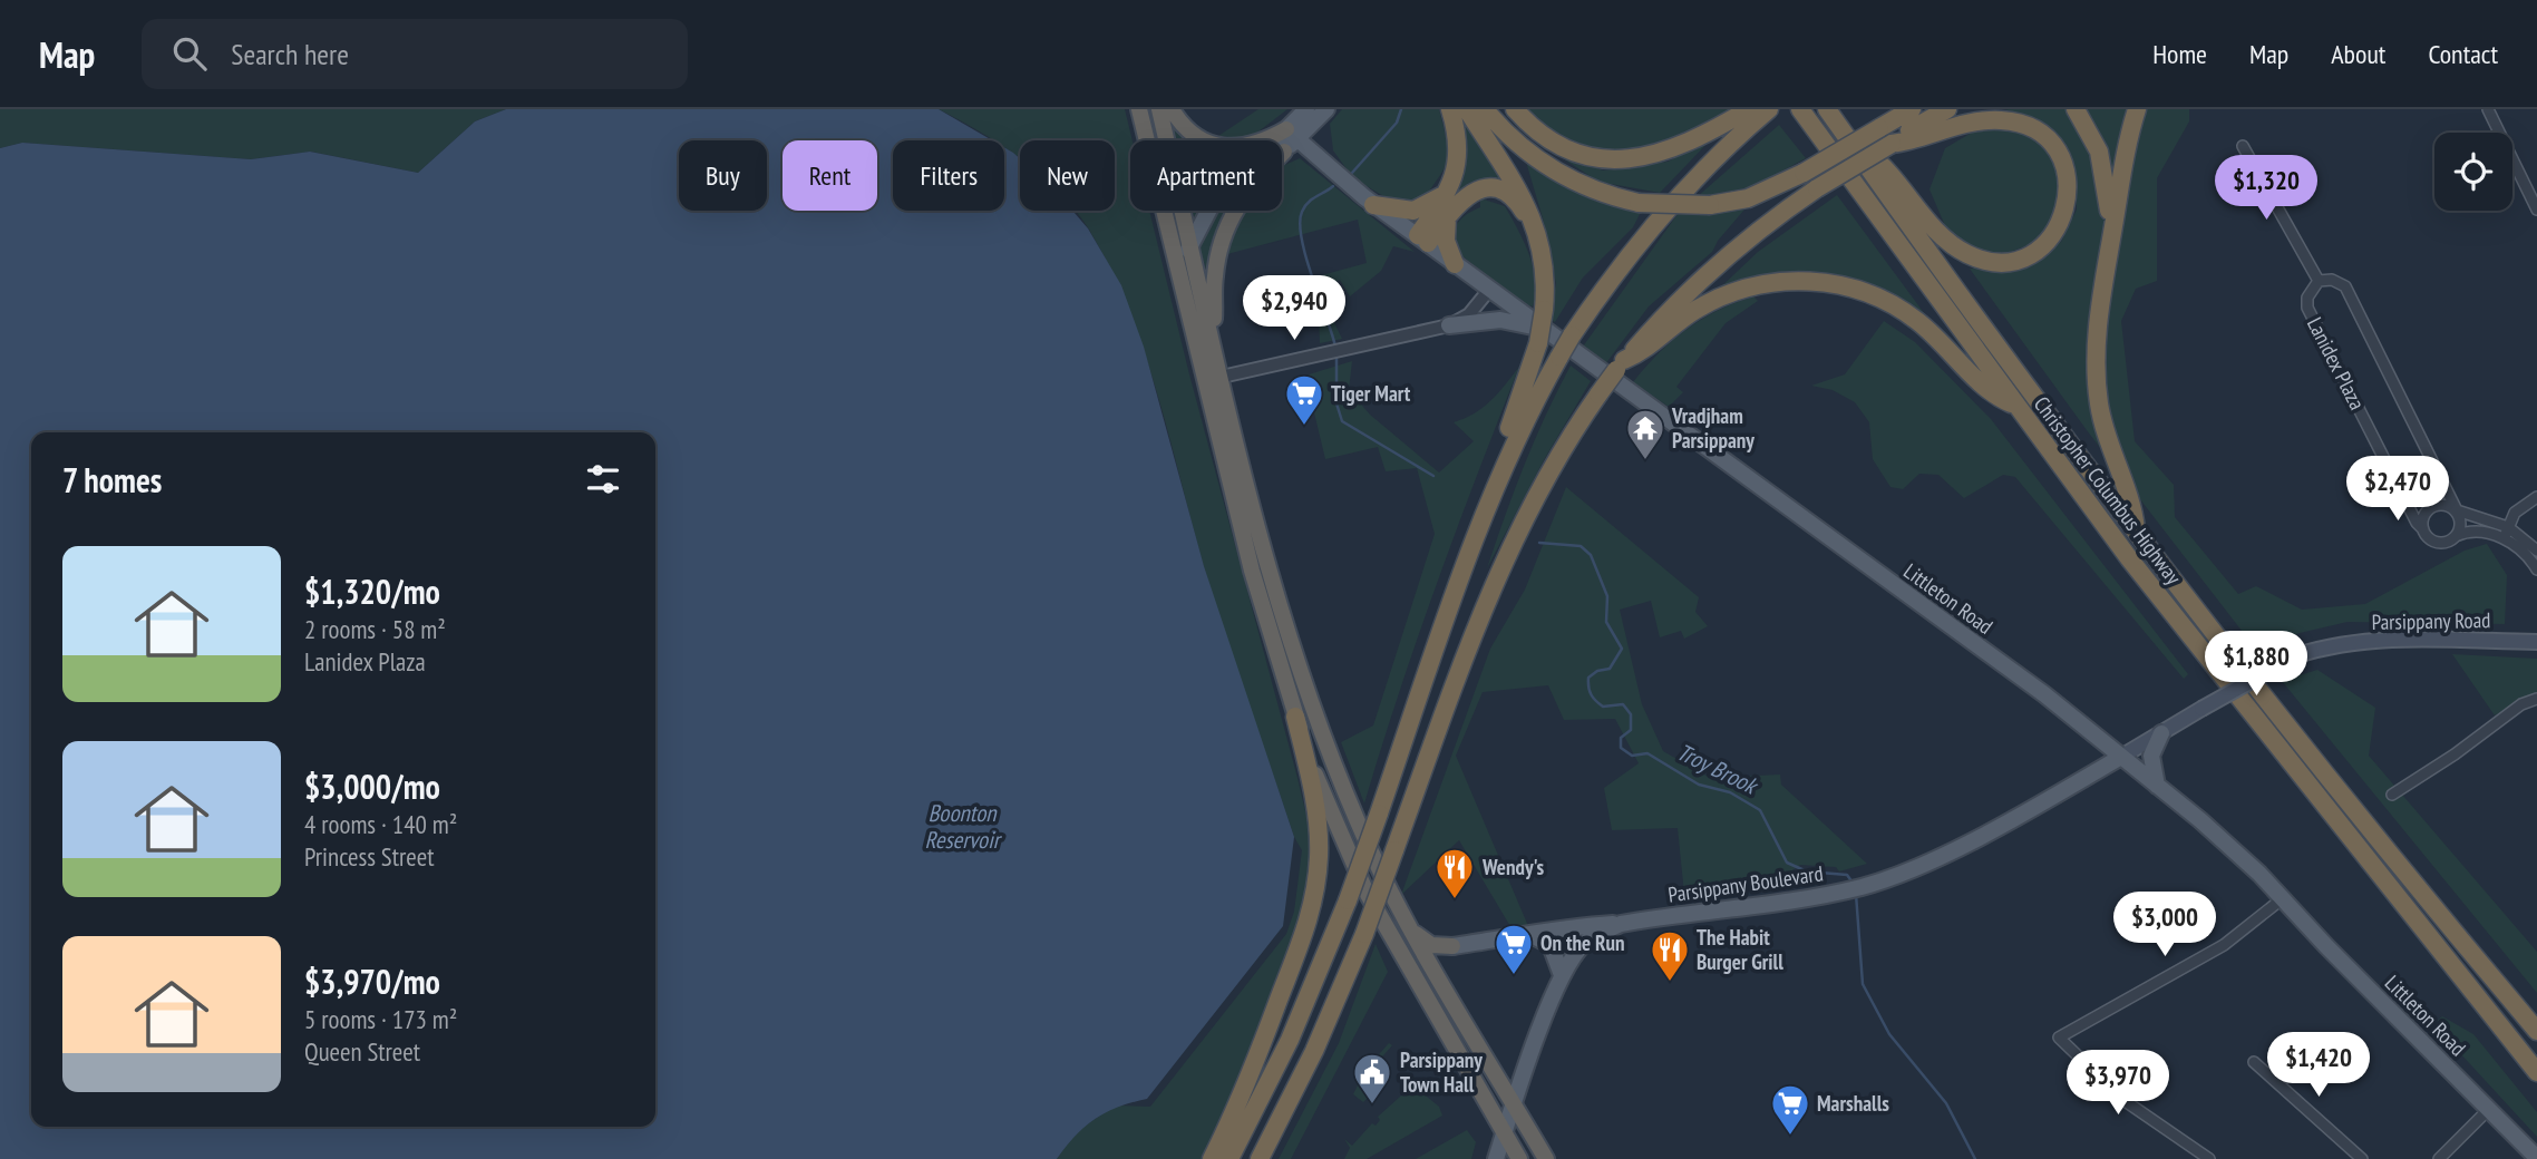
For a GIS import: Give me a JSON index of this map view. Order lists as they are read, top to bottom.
{
  "streets": {
    "highway": ["Christopher Columbus Highway"],
    "main road": ["Littleton Road", "Parsippany Road", "Parsippany Boulevard"],
    "street": ["Lanidex Plaza"]
  },
  "crossings": [
    ["Littleton Road", "Parsippany Road"],
    ["Littleton Road", "Parsippany Boulevard"],
    ["Parsippany Road", "Parsippany Boulevard"]
  ],
  "water": ["Troy Brook", "Boonton Reservoir"],
  "places": {
    "supermarket": ["Tiger Mart", "On the Run", "Marshalls"],
    "temple": ["Vradjham Parsippany"],
    "restaurant": ["Wendy's", "The Habit Burger Grill"],
    "public building": ["Parsippany Town Hall"]
  },
  "page": {
    "header": "Map",
    "search": "Search here",
    "nav": [
      "Home",
      "Map",
      "About",
      "Contact"
    ],
    "chip": [
      "Buy",
      "Rent",
      "Filters",
      "New",
      "Apartment"
    ],
    "price": [
      "$1,320",
      "$2,940",
      "$2,470",
      "$1,880",
      "$3,000",
      "$1,420",
      "$3,970"
    ],
    "heading": "7 homes",
    "list": [
      {
        "name": "$1,320/mo",
        "note": "2 rooms · 58 m² · Lanidex Plaza"
      },
      {
        "name": "$3,000/mo",
        "note": "4 rooms · 140 m² · Princess Street"
      },
      {
        "name": "$3,970/mo",
        "note": "5 rooms · 173 m² · Queen Street"
      }
    ]
  }
}
